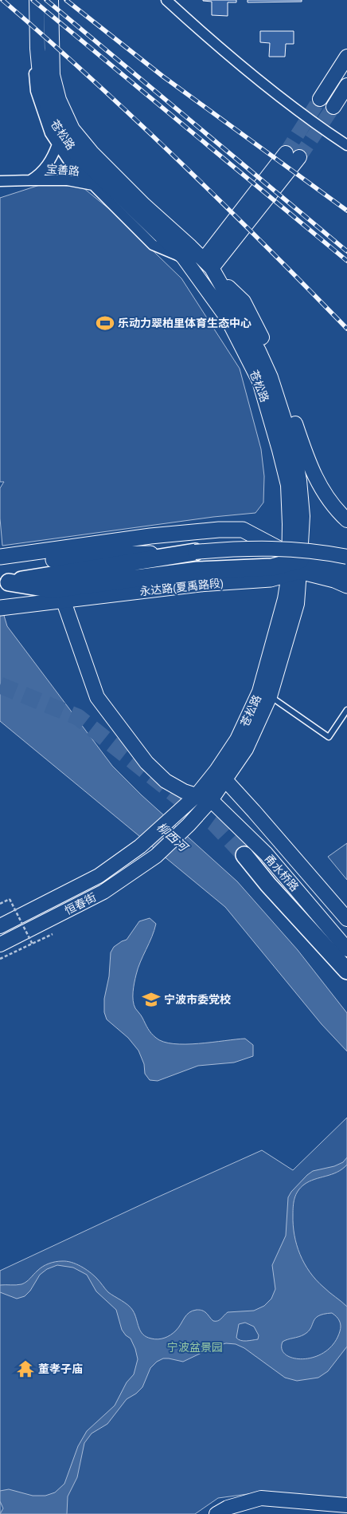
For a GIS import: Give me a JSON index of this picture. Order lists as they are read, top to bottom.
{
  "streets": {
    "main road": [
      "苍松路",
      "永达路(夏禹路段)",
      "甬水桥路",
      "恒春街"
    ],
    "street": ["宝善路"]
  },
  "crossings": [
    ["苍松路", "永达路(夏禹路段)"],
    ["苍松路", "甬水桥路"],
    ["苍松路", "恒春街"]
  ],
  "water": ["柳西河"],
  "parks": ["宁波盆景园"],
  "places": {
    "sports": ["乐动力翠柏里体育生态中心"],
    "school or university": ["宁波市委党校"],
    "temple": ["董孝子庙"]
  }
}
